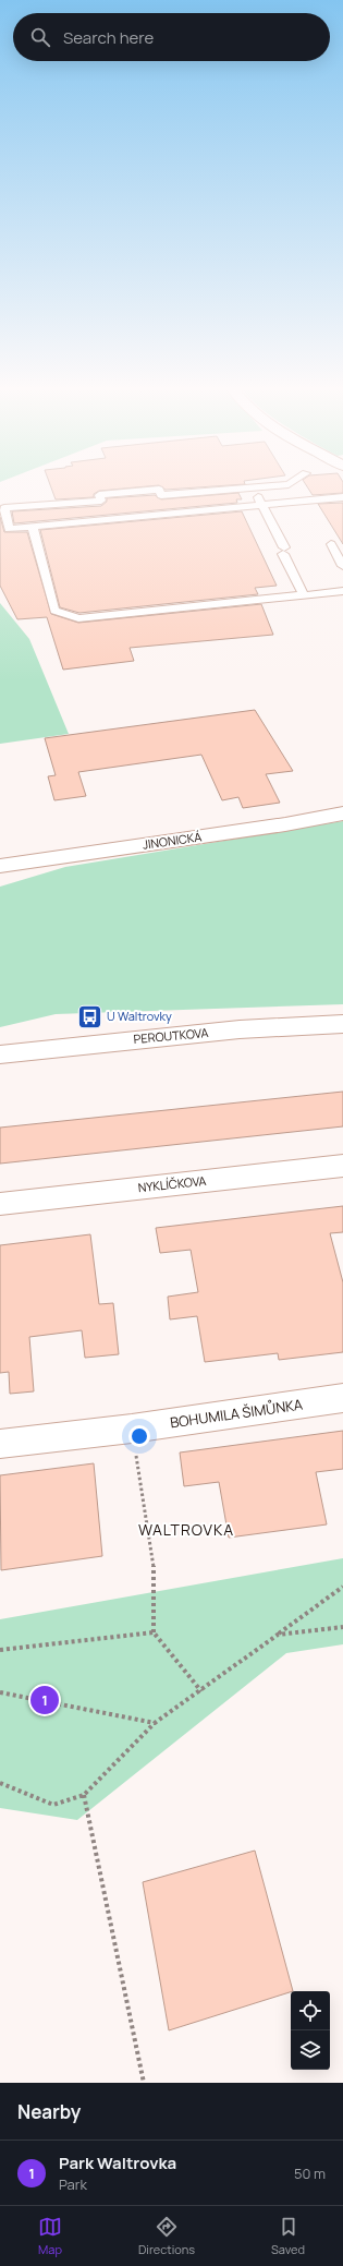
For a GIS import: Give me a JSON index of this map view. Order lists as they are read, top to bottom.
{
  "streets": {
    "street": [
      "JINONICKÁ",
      "PEROUTKOVA",
      "NYKLÍČKOVA",
      "BOHUMILA ŠIMŮNKA"
    ]
  },
  "districts": ["WALTROVKA"],
  "places": {
    "bus stop": ["U Waltrovky"]
  },
  "page": {
    "search": "Search here",
    "pins": "1",
    "heading": "Nearby",
    "list": [
      {
        "mark": "1",
        "name": "Park Waltrovka",
        "note": "Park",
        "value": "50 m"
      }
    ],
    "nav": ["Map", "Directions", "Saved"]
  }
}
